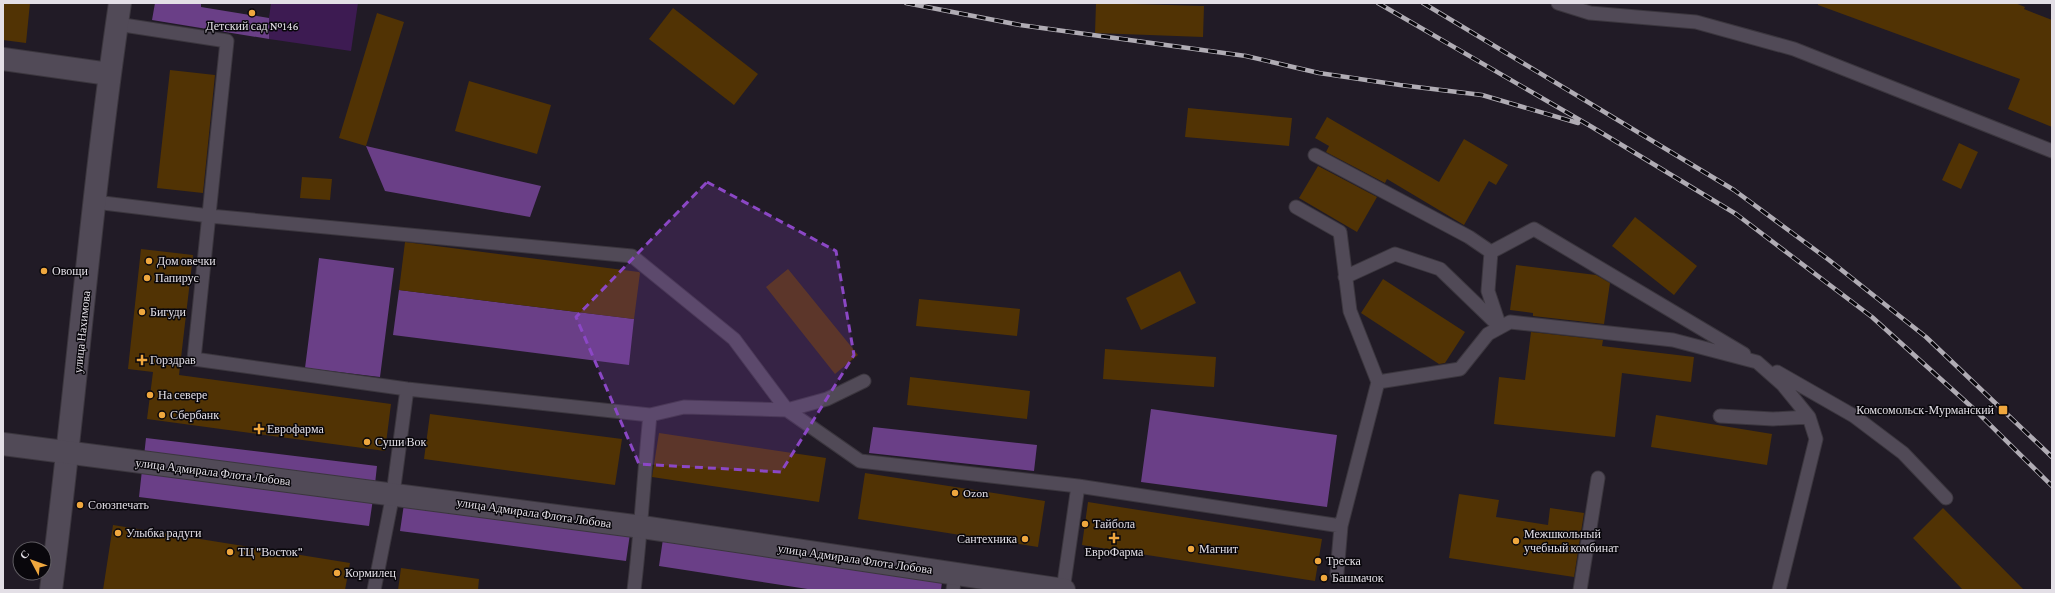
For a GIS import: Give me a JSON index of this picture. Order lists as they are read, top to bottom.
{
  "streets": {
    "street": ["улица Нахимова", "улица Адмирала Флота Лобова"]
  },
  "crossings": [
    ["улица Нахимова", "улица Адмирала Флота Лобова"]
  ],
  "places": {
    "other": [
      "Детский сад №146",
      "Дом овечки",
      "Овощи",
      "Папирус",
      "Бигуди",
      "На севере",
      "Сбербанк",
      "Суши Вок",
      "Ozon",
      "Союзпечать",
      "Тайбола",
      "Улыбка радуги",
      "Сантехника",
      "Межшкольный учебный комбинат",
      "Магнит",
      "ТЦ \"Восток\"",
      "Треска",
      "Кормилец",
      "Башмачок"
    ],
    "health": ["Горздрав", "Еврофарма", "ЕвроФарма"],
    "transit": ["Комсомольск-Мурманский"]
  },
  "north": "top left"
}
